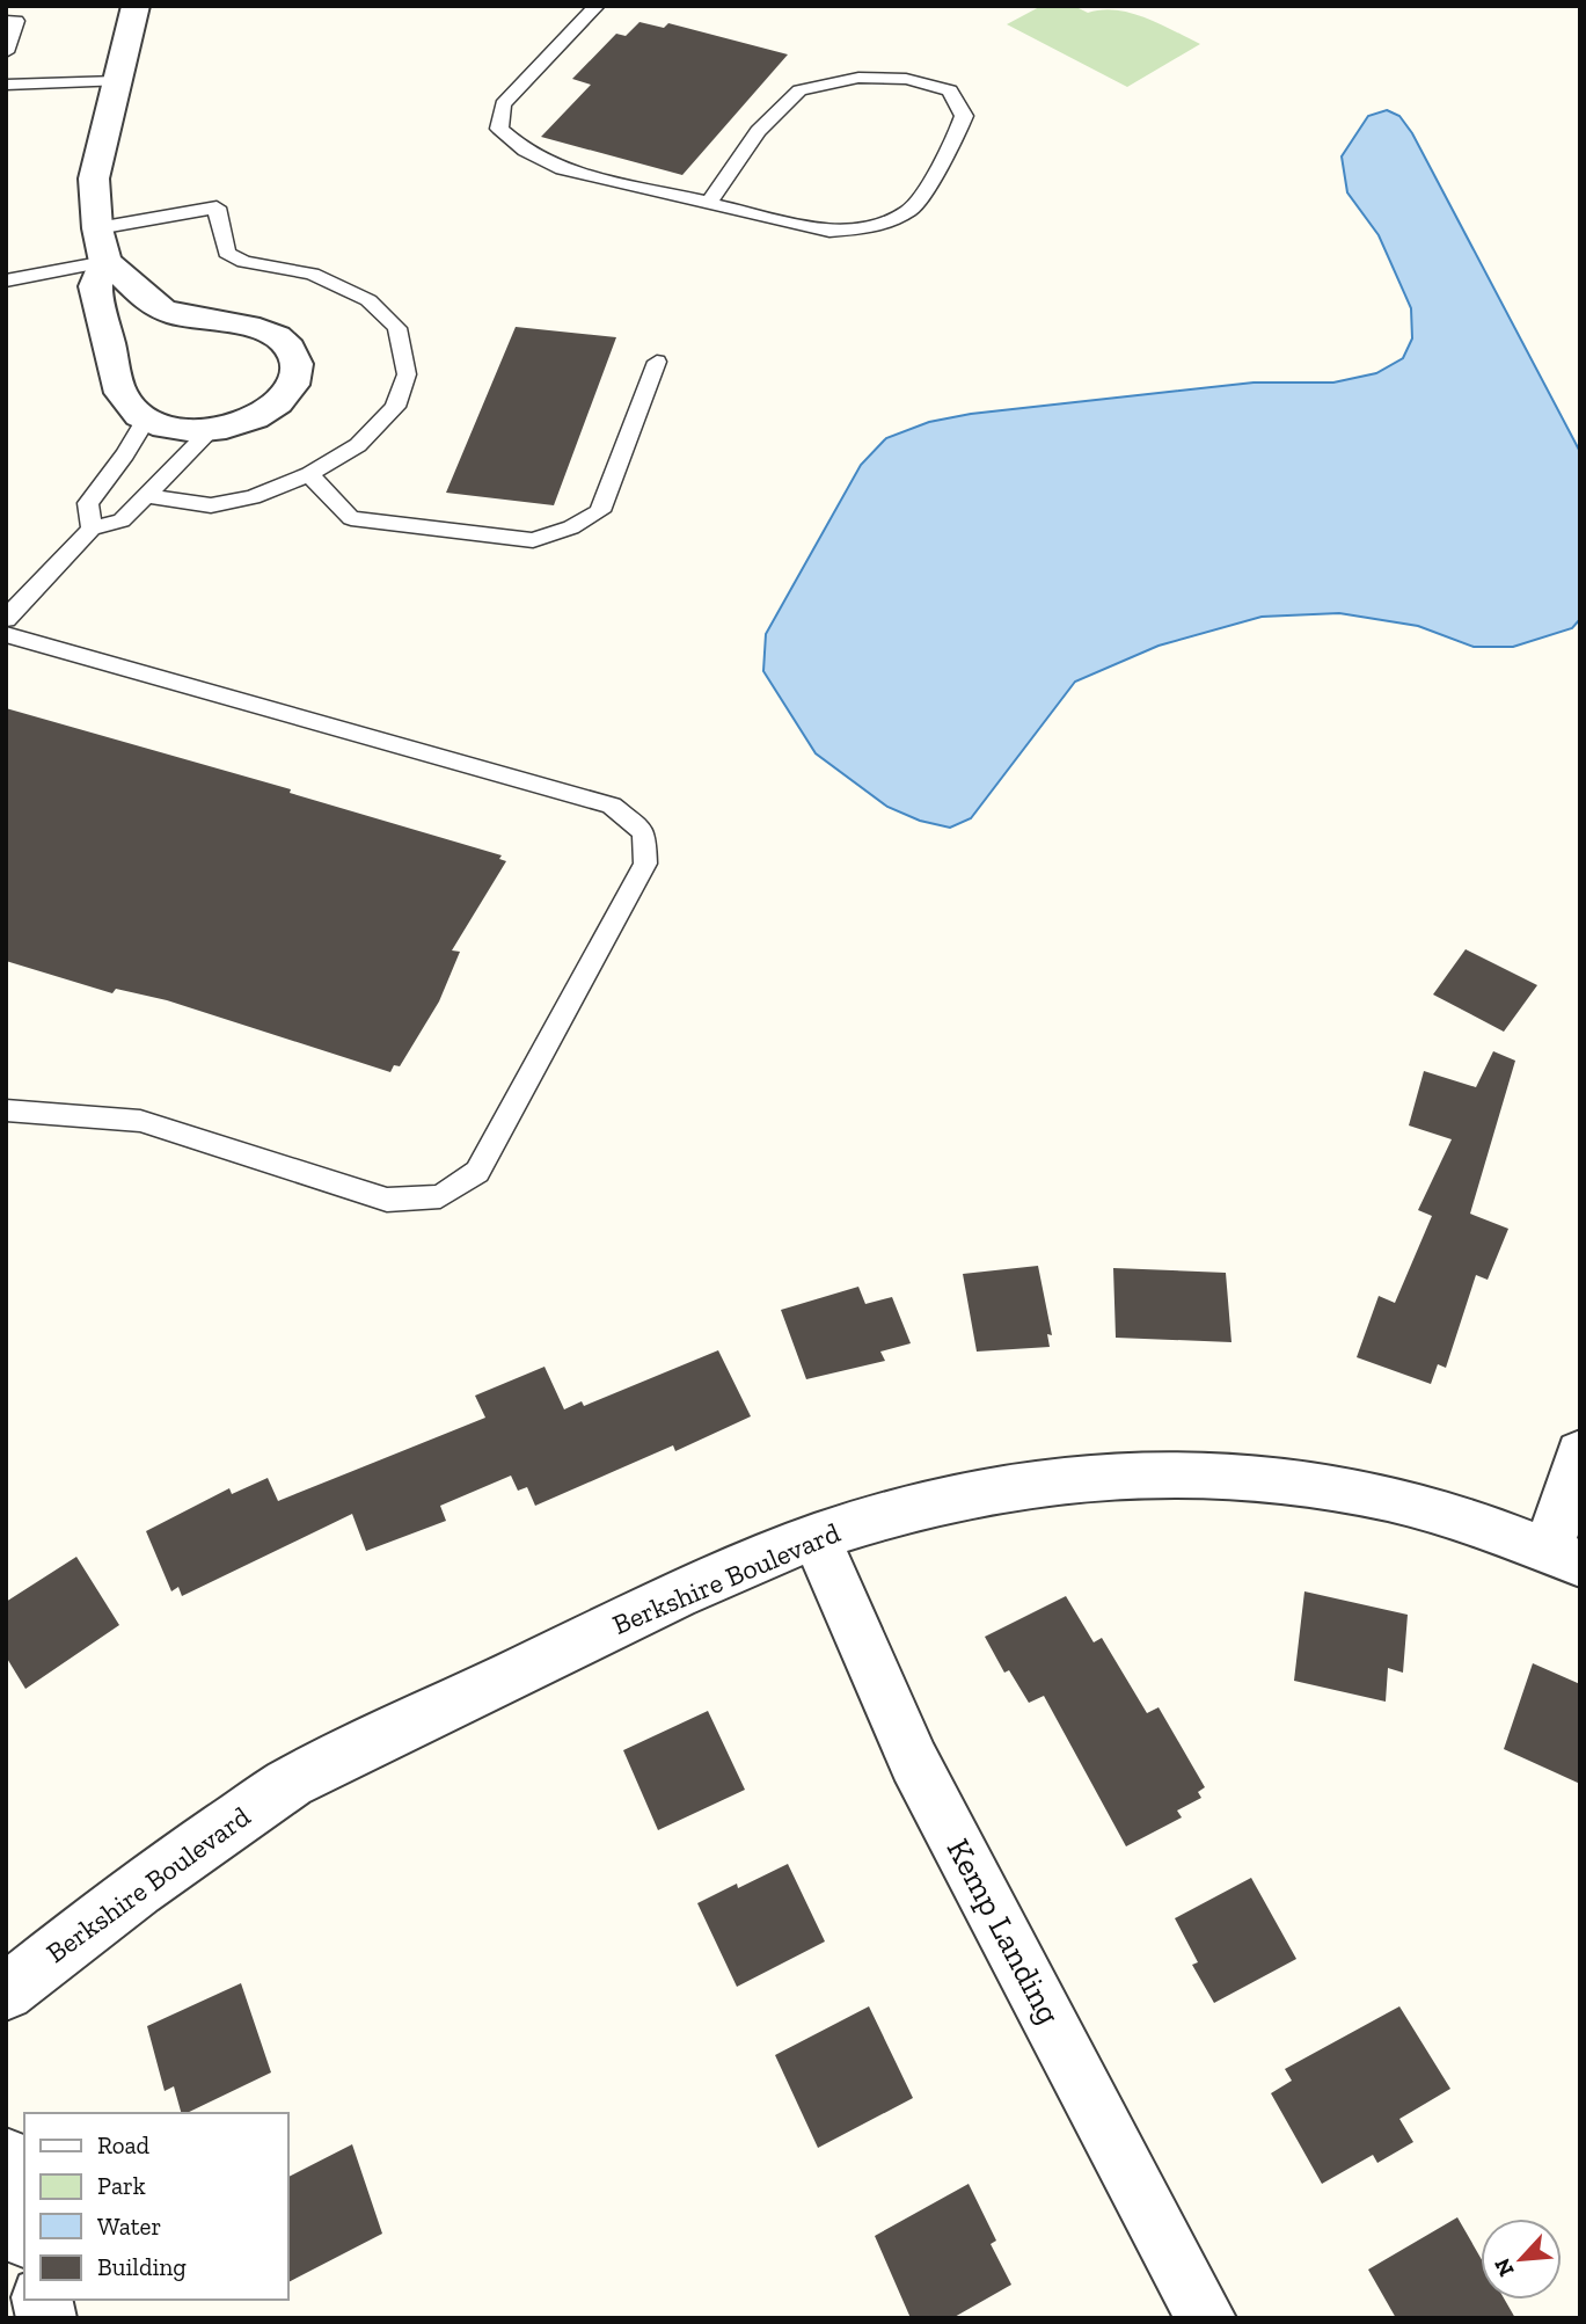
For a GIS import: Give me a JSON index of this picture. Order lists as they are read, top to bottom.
{
  "streets": {
    "street": ["Berkshire Boulevard", "Kemp Landing"]
  },
  "crossings": [
    ["Berkshire Boulevard", "Kemp Landing"]
  ],
  "legend": [
    "Road",
    "Park",
    "Water",
    "Building"
  ],
  "north": "bottom left"
}
